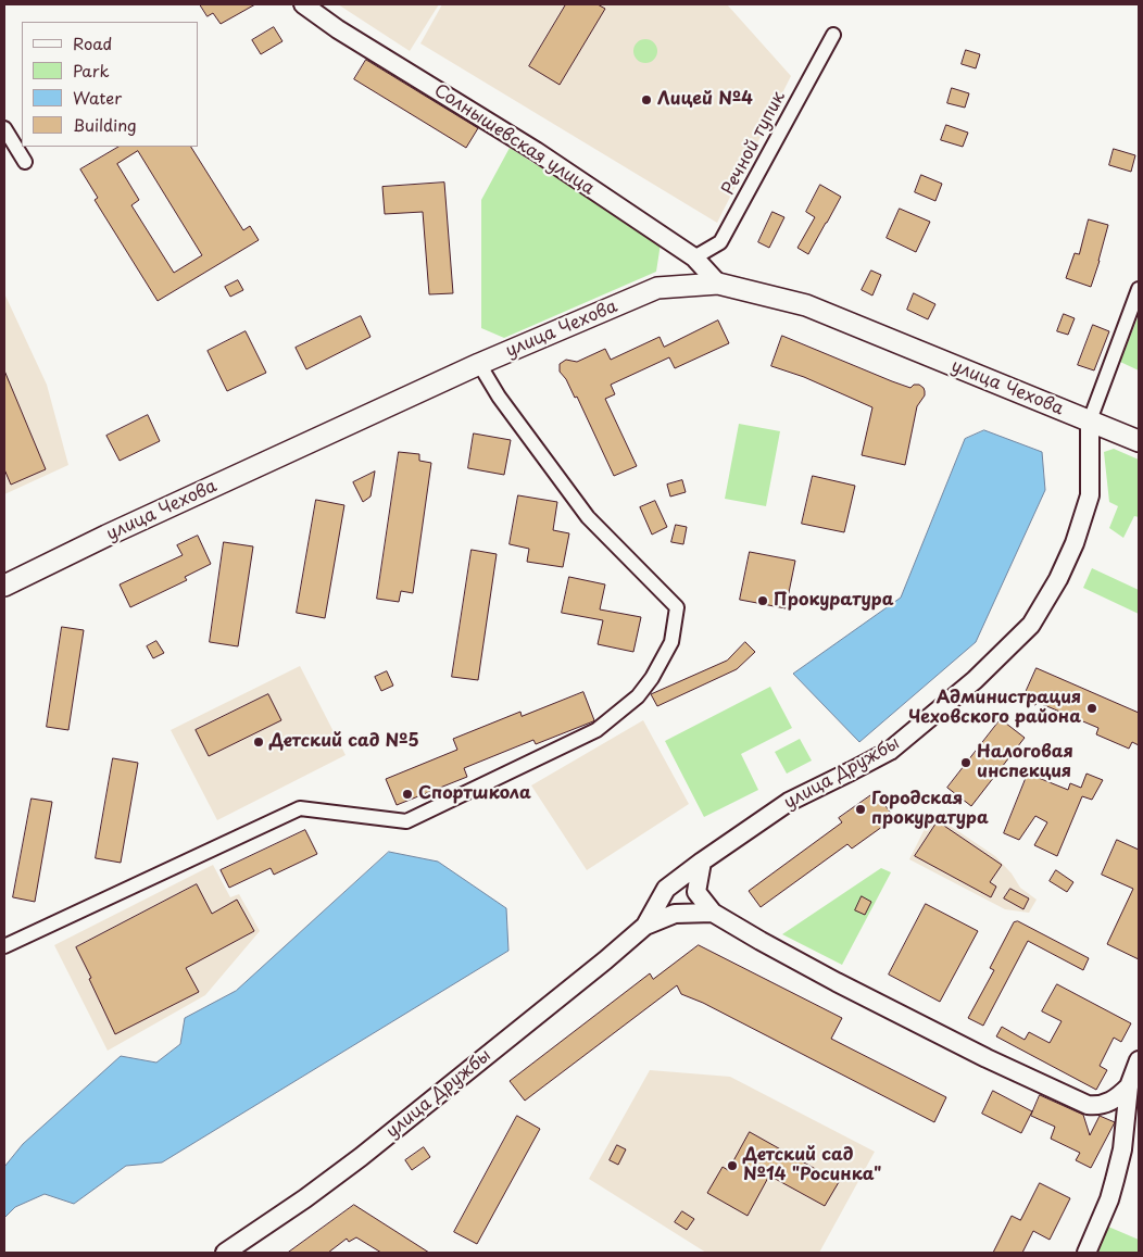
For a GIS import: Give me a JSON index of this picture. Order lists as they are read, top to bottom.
{
  "streets": {
    "main road": ["улица Чехова"],
    "street": ["Солнышевская улица", "Речной тупик", "улица Дружбы"]
  },
  "crossings": [
    ["Солнышевская улица", "Речной тупик"],
    ["Солнышевская улица", "улица Чехова"],
    ["улица Чехова", "улица Дружбы"]
  ],
  "places": [
    "Лицей №4",
    "Прокуратура",
    "Администрация Чеховского района",
    "Детский сад №5",
    "Налоговая инспекция",
    "Спортшкола",
    "Городская прокуратура",
    "Детский сад №14 \"Росинка\""
  ],
  "legend": [
    "Road",
    "Park",
    "Water",
    "Building"
  ]
}
